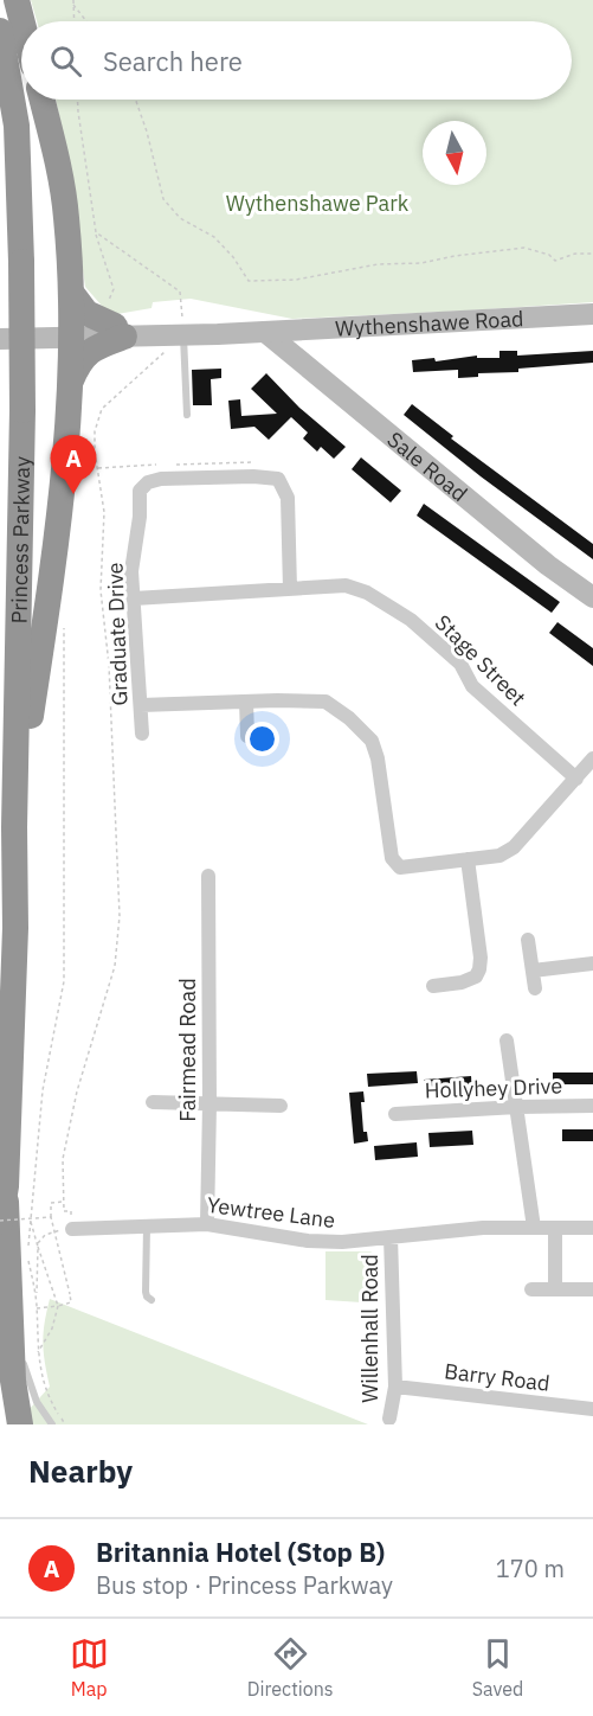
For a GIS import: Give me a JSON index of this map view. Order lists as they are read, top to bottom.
{
  "streets": {
    "highway": ["Princess Parkway"],
    "main road": ["Wythenshawe Road", "Sale Road"],
    "street": [
      "Graduate Drive",
      "Stage Street",
      "Fairmead Road",
      "Hollyhey Drive",
      "Yewtree Lane",
      "Willenhall Road",
      "Barry Road"
    ]
  },
  "crossings": [
    ["Wythenshawe Road", "Sale Road"],
    ["Graduate Drive", "Stage Street"],
    ["Fairmead Road", "Yewtree Lane"],
    ["Yewtree Lane", "Willenhall Road"],
    ["Willenhall Road", "Barry Road"]
  ],
  "parks": ["Wythenshawe Park"],
  "north": "bottom",
  "page": {
    "search": "Search here",
    "pins": "A",
    "heading": "Nearby",
    "list": [
      {
        "mark": "A",
        "name": "Britannia Hotel (Stop B)",
        "note": "Bus stop · Princess Parkway",
        "value": "170 m"
      }
    ],
    "nav": ["Map", "Directions", "Saved"]
  }
}
